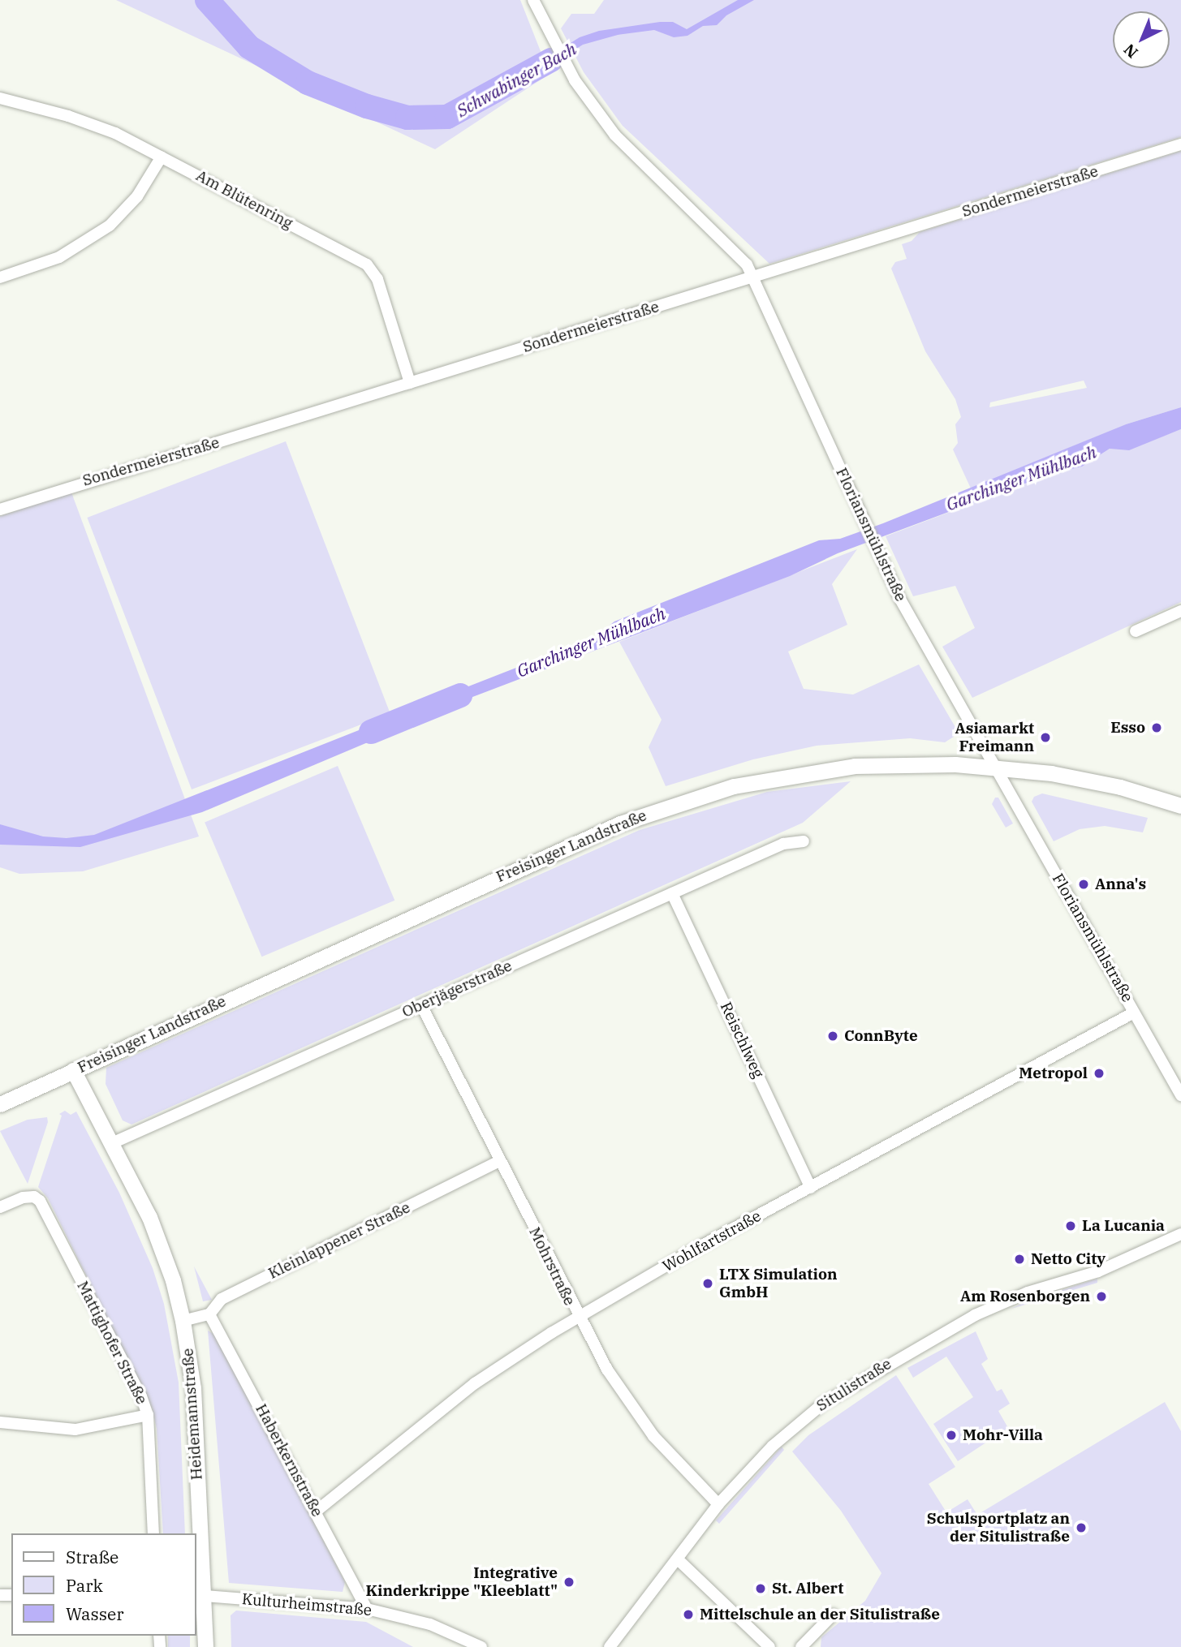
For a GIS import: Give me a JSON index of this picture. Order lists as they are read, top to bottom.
{
  "streets": {
    "main road": ["Freisinger Landstraße", "Heidemannstraße"],
    "street": [
      "Sondermeierstraße",
      "Am Blütenring",
      "Floriansmühlstraße",
      "Oberjägerstraße",
      "Reischlweg",
      "Kleinlappener Straße",
      "Wohlfartstraße",
      "Mohrstraße",
      "Mattighofer Straße",
      "Situlistraße",
      "Haberkernstraße",
      "Kulturheimstraße"
    ]
  },
  "crossings": [
    ["Sondermeierstraße", "Am Blütenring"],
    ["Sondermeierstraße", "Floriansmühlstraße"],
    ["Floriansmühlstraße", "Freisinger Landstraße"],
    ["Floriansmühlstraße", "Wohlfartstraße"],
    ["Freisinger Landstraße", "Heidemannstraße"],
    ["Oberjägerstraße", "Reischlweg"],
    ["Oberjägerstraße", "Mohrstraße"],
    ["Oberjägerstraße", "Heidemannstraße"],
    ["Reischlweg", "Wohlfartstraße"],
    ["Kleinlappener Straße", "Mohrstraße"],
    ["Kleinlappener Straße", "Heidemannstraße"],
    ["Kleinlappener Straße", "Haberkernstraße"],
    ["Wohlfartstraße", "Mohrstraße"],
    ["Wohlfartstraße", "Haberkernstraße"],
    ["Mohrstraße", "Situlistraße"],
    ["Heidemannstraße", "Kulturheimstraße"],
    ["Haberkernstraße", "Kulturheimstraße"]
  ],
  "water": ["Schwabinger Bach", "Garchinger Mühlbach"],
  "places": [
    "Esso",
    "Asiamarkt Freimann",
    "Anna's",
    "ConnByte",
    "Metropol",
    "La Lucania",
    "Netto City",
    "LTX Simulation GmbH",
    "Am Rosenborgen",
    "Mohr-Villa",
    "Schulsportplatz an der Situlistraße",
    "Integrative Kinderkrippe \"Kleeblatt\"",
    "St. Albert",
    "Mittelschule an der Situlistraße"
  ],
  "legend": ["Straße", "Park", "Wasser"],
  "north": "bottom left"
}
